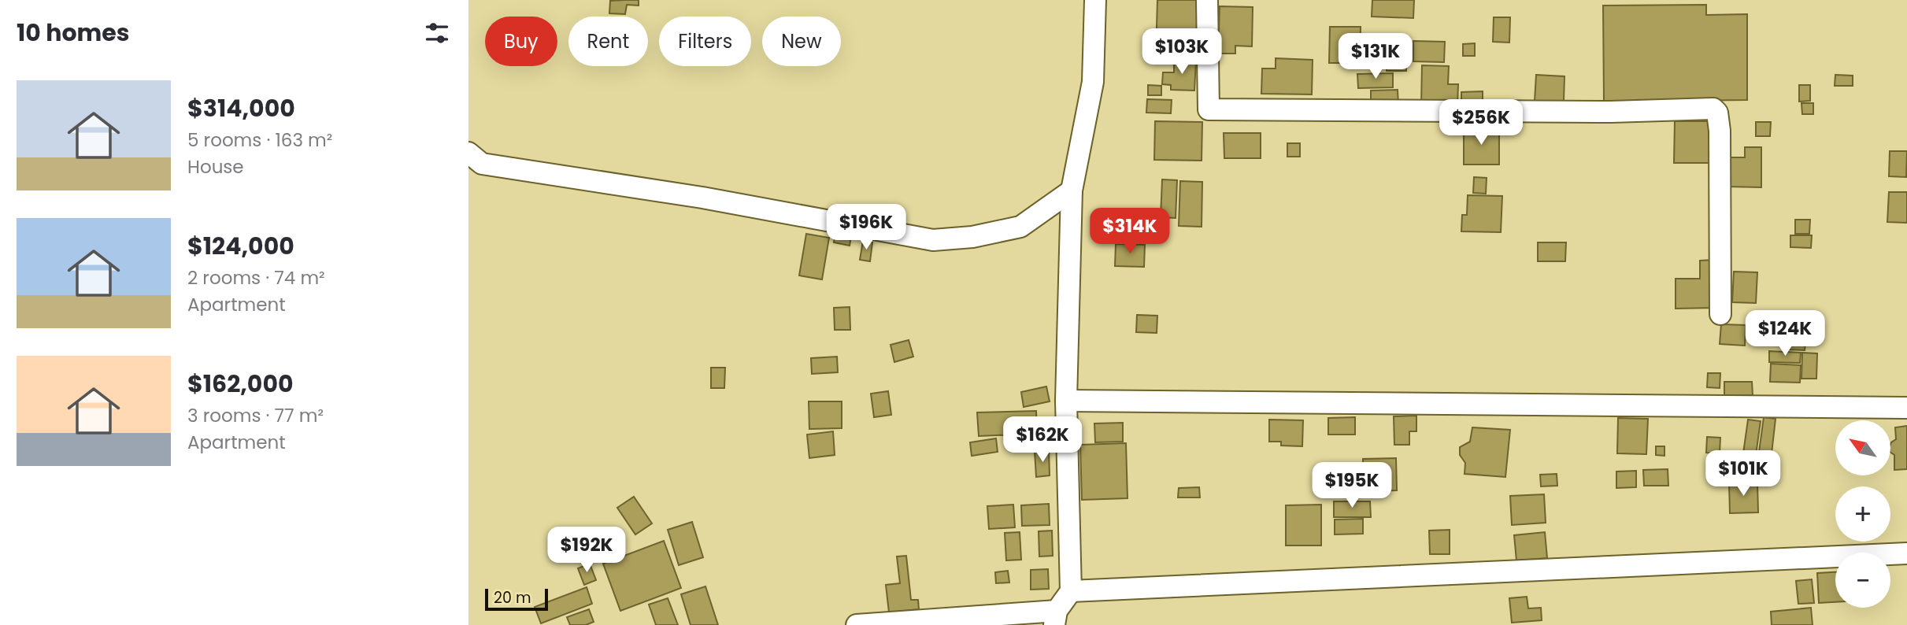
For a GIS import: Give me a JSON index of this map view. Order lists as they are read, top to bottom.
{
  "scale_bar": "20 m",
  "north": "top left",
  "page": {
    "heading": "10 homes",
    "chip": [
      "Buy",
      "Rent",
      "Filters",
      "New"
    ],
    "price": [
      "$103K",
      "$131K",
      "$256K",
      "$196K",
      "$314K",
      "$124K",
      "$162K",
      "$101K",
      "$195K",
      "$192K"
    ],
    "list": [
      {
        "name": "$314,000",
        "note": "5 rooms · 163 m² · House"
      },
      {
        "name": "$124,000",
        "note": "2 rooms · 74 m² · Apartment"
      },
      {
        "name": "$162,000",
        "note": "3 rooms · 77 m² · Apartment"
      }
    ],
    "map_buttons": ["+", "−"],
    "scale": "20 m"
  }
}
